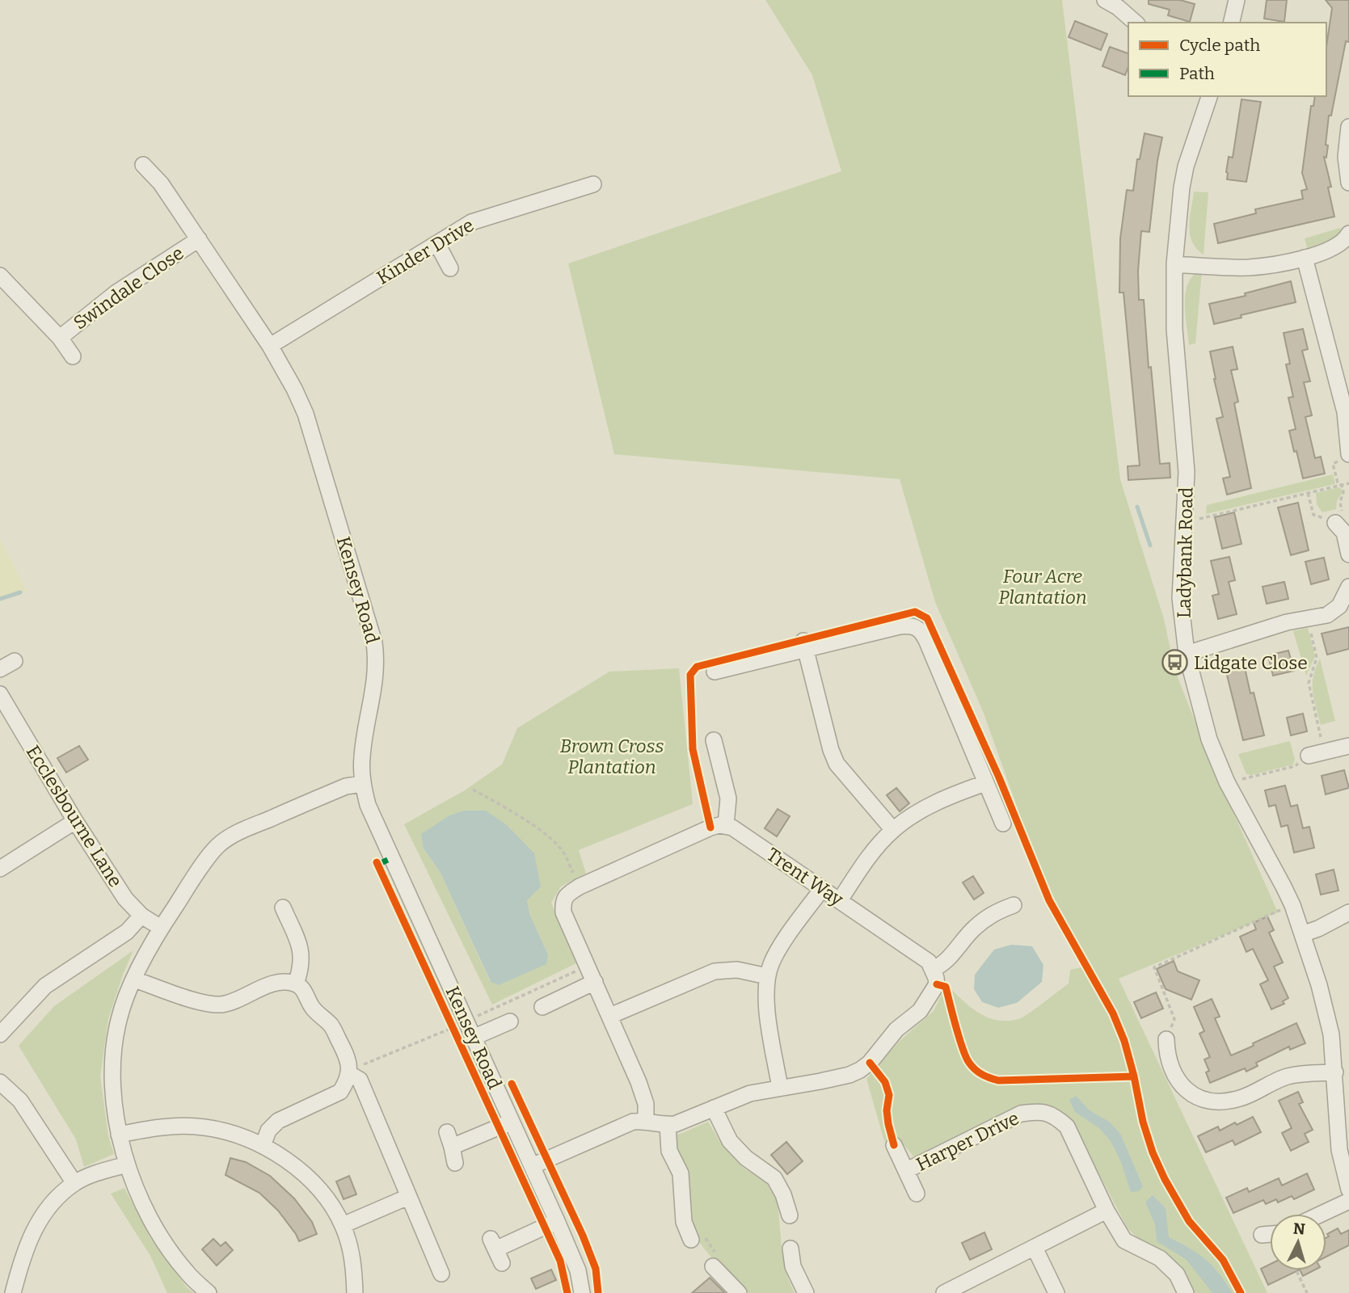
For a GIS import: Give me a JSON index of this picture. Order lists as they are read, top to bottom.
{
  "streets": {
    "street": [
      "Kinder Drive",
      "Swindale Close",
      "Ladybank Road",
      "Kensey Road",
      "Ecclesbourne Lane",
      "Trent Way",
      "Harper Drive"
    ]
  },
  "crossings": [
    ["Kinder Drive", "Kensey Road"],
    ["Swindale Close", "Kensey Road"]
  ],
  "parks": ["Four Acre Plantation", "Brown Cross Plantation"],
  "places": {
    "bus stop": ["Lidgate Close"]
  },
  "legend": ["Cycle path", "Path"],
  "north": "top"
}
